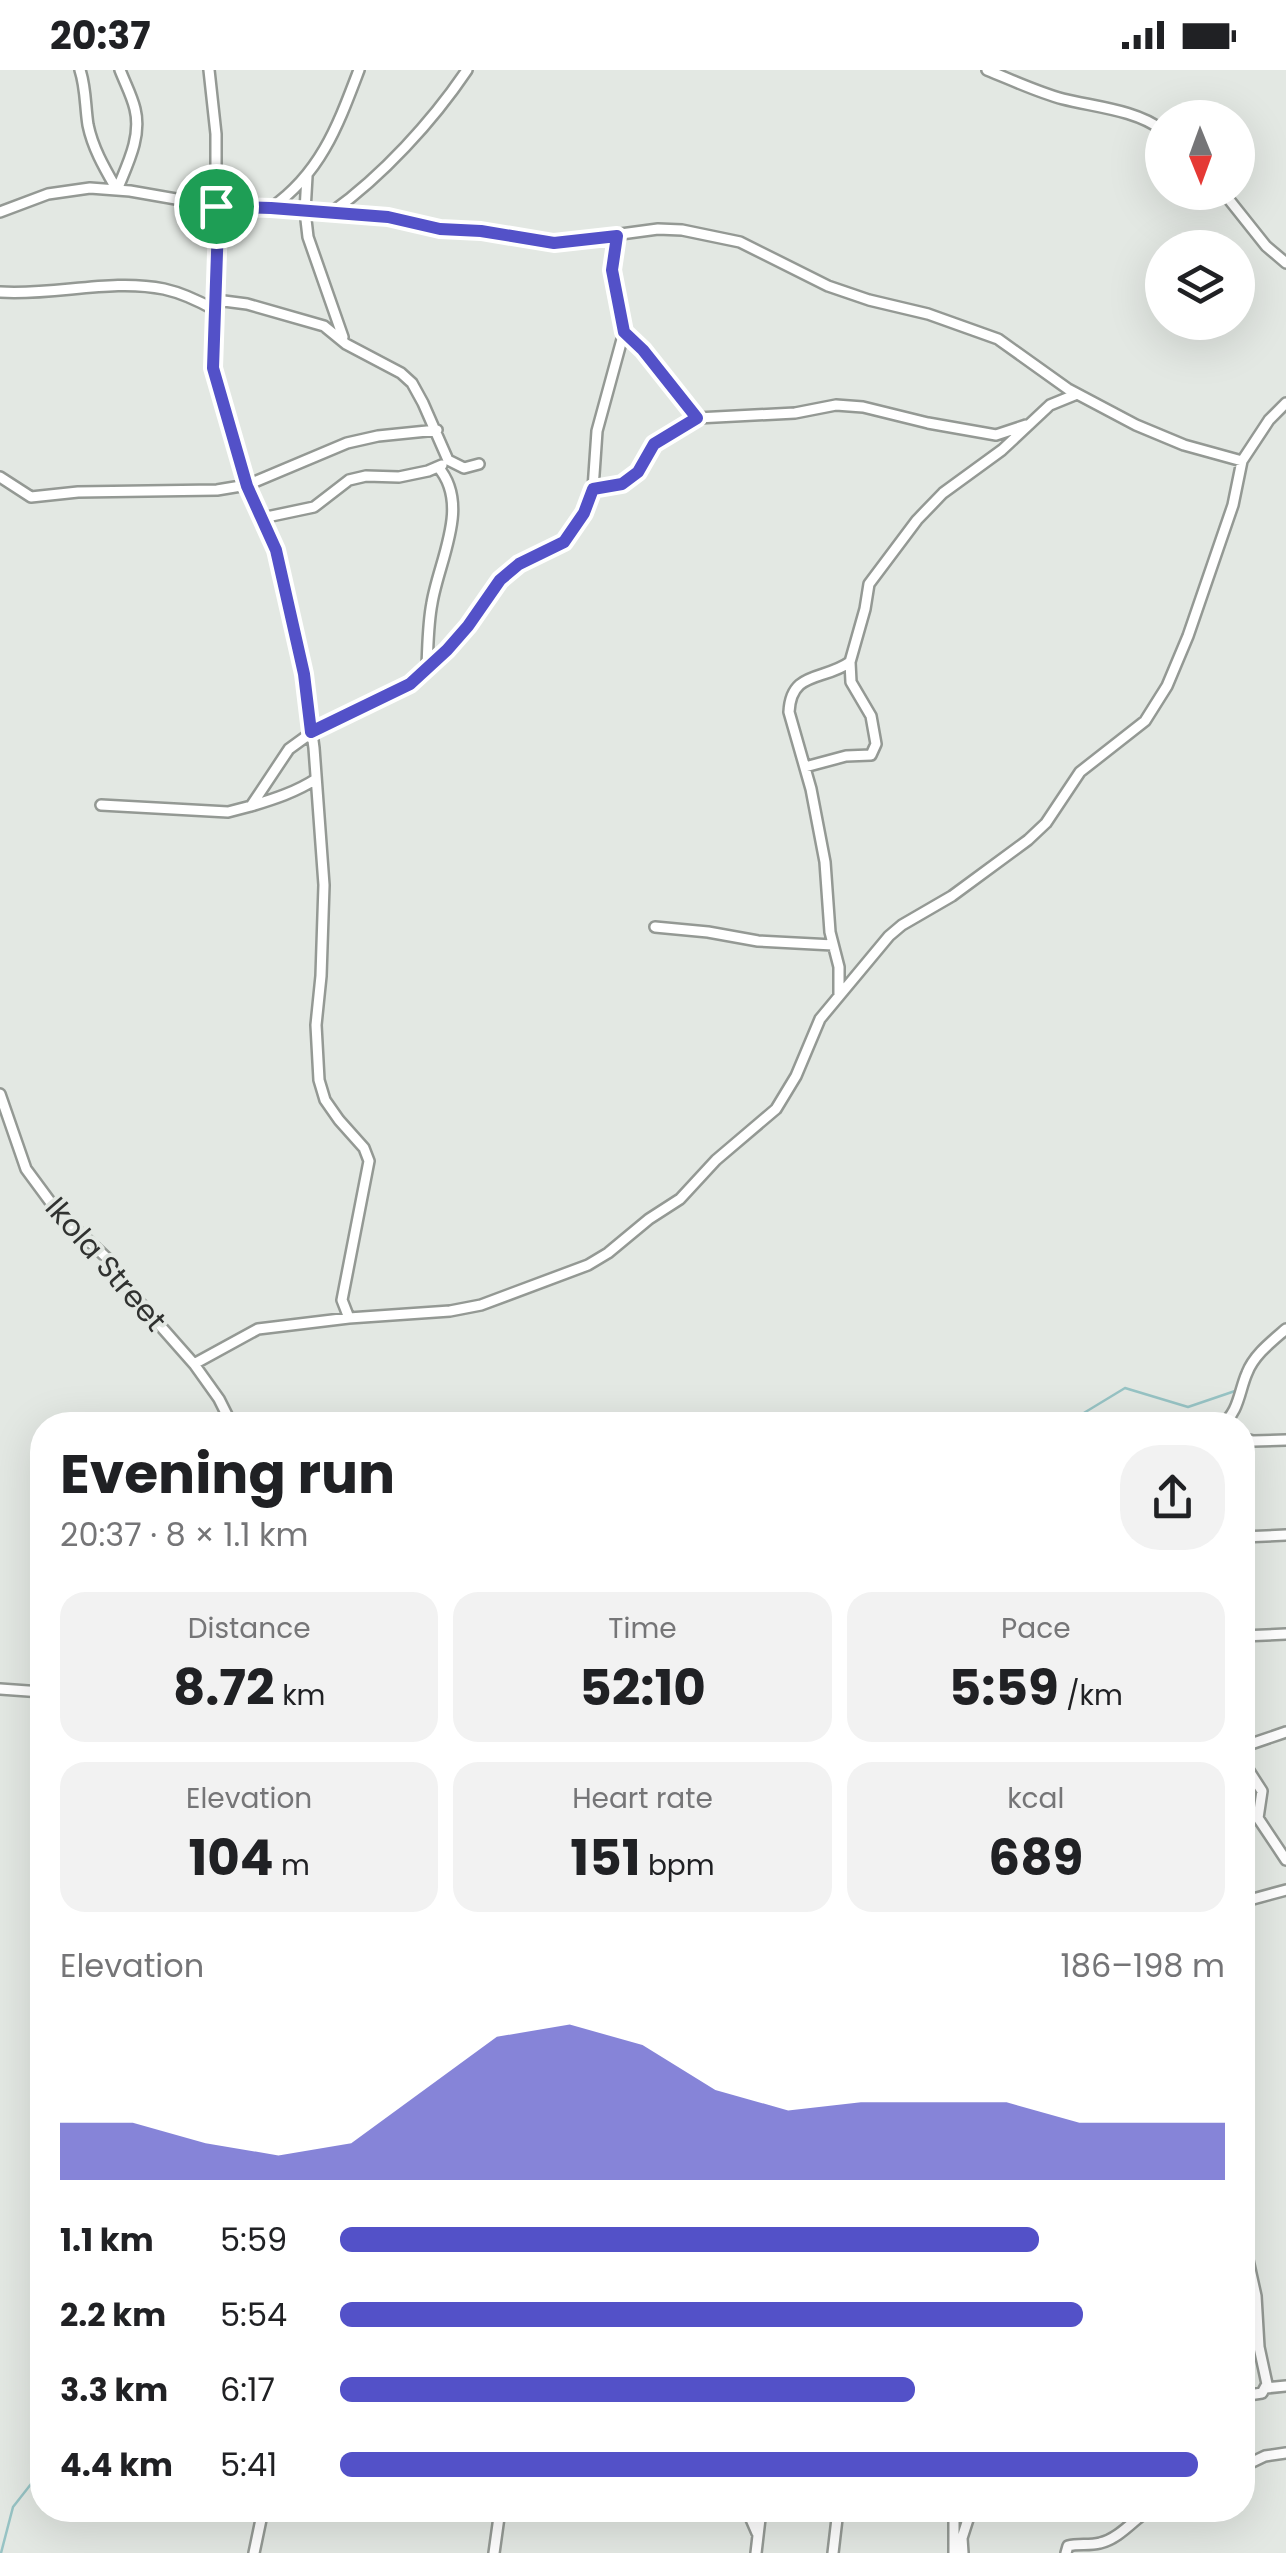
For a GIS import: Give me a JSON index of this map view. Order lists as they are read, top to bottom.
{
  "streets": {
    "street": ["Ikola Street"]
  },
  "north": "bottom",
  "page": {
    "status": "20:37",
    "heading": ["Evening run", "20:37 · 8 × 1.1 km"],
    "stats": [
      ["Distance", "8.72 km"],
      ["Time", "52:10"],
      ["Pace", "5:59 /km"],
      ["Elevation", "104 m"],
      ["Heart rate", "151 bpm"],
      ["kcal", "689"]
    ],
    "chart": ["Elevation", "186–198 m"],
    "list": [
      {
        "name": "1.1 km",
        "note": "5:59"
      },
      {
        "name": "2.2 km",
        "note": "5:54"
      },
      {
        "name": "3.3 km",
        "note": "6:17"
      },
      {
        "name": "4.4 km",
        "note": "5:41"
      }
    ]
  }
}
